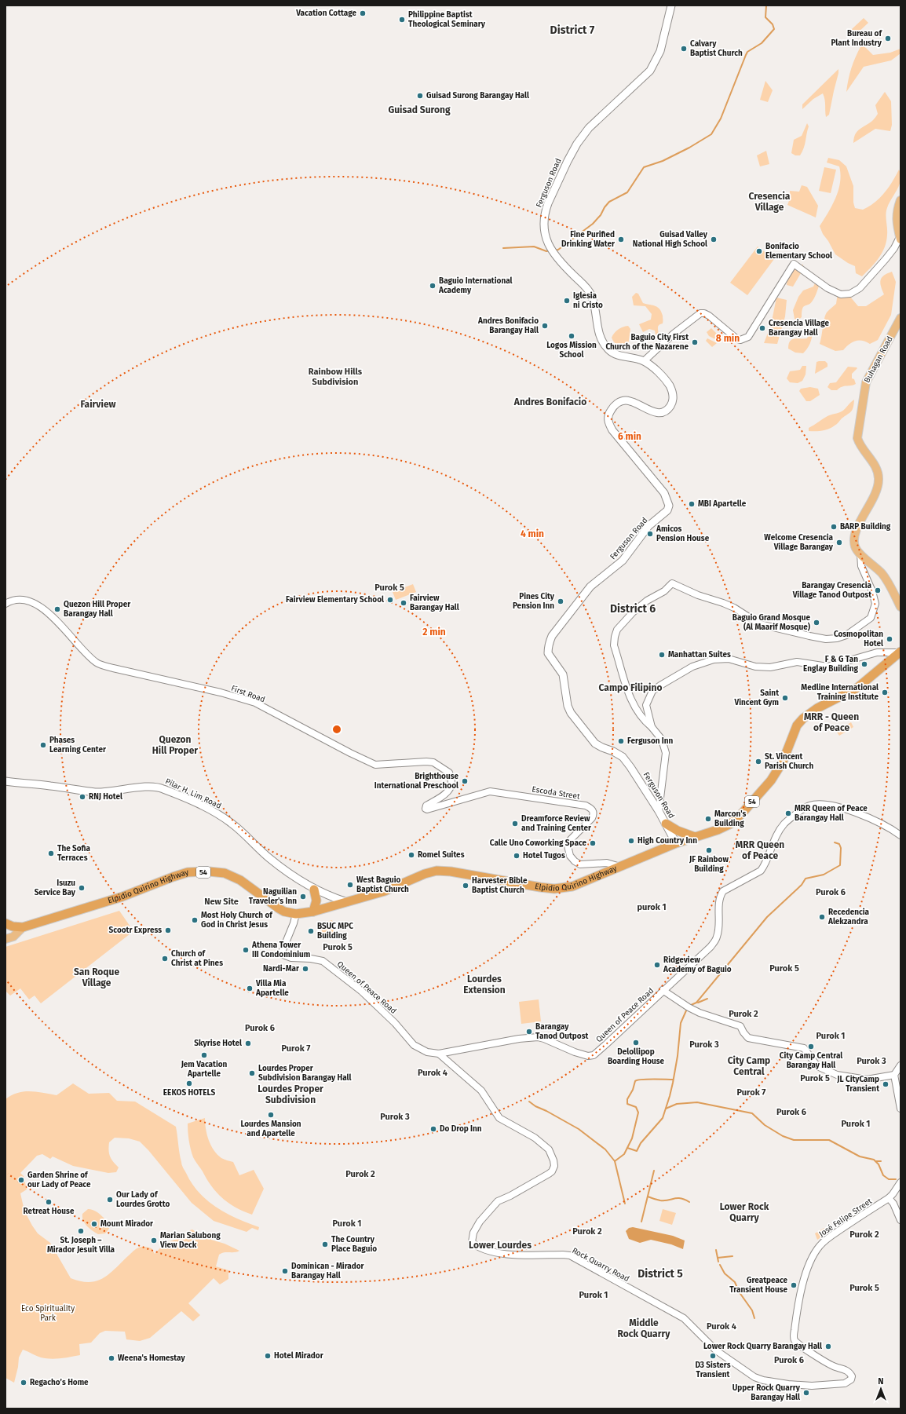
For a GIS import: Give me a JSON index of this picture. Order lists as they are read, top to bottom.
{
  "streets": {
    "highway": ["54", "Elpidio Quirino Highway"],
    "main road": ["Ferguson Road", "Buhagan Road", "Pilar H. Lim Road"],
    "street": [
      "First Road",
      "Escoda Street",
      "Queen of Peace Road",
      "José Felipe Street",
      "Rock Quarry Road"
    ]
  },
  "crossings": [
    ["Ferguson Road", "Elpidio Quirino Highway"],
    ["First Road", "Escoda Street"],
    ["Escoda Street", "Elpidio Quirino Highway"],
    ["Pilar H. Lim Road", "Elpidio Quirino Highway"],
    ["Elpidio Quirino Highway", "Queen of Peace Road"],
    ["Queen of Peace Road", "Rock Quarry Road"],
    ["José Felipe Street", "Rock Quarry Road"]
  ],
  "districts": [
    "District 7",
    "Guisad Surong",
    "Cresencia Village",
    "Rainbow Hills Subdivision",
    "Andres Bonifacio",
    "Fairview",
    "Purok 5",
    "District 6",
    "Campo Filipino",
    "MRR - Queen of Peace",
    "Quezon Hill Proper",
    "MRR Queen of Peace",
    "Purok 6",
    "New Site",
    "purok 1",
    "Purok 5",
    "Purok 5",
    "San Roque Village",
    "Lourdes Extension",
    "Purok 2",
    "Purok 6",
    "Purok 1",
    "Purok 3",
    "Purok 7",
    "City Camp Central",
    "Purok 3",
    "Purok 4",
    "Purok 5",
    "Lourdes Proper Subdivision",
    "Purok 7",
    "Purok 6",
    "Purok 3",
    "Purok 1",
    "Purok 2",
    "Lower Rock Quarry",
    "Purok 1",
    "Purok 2",
    "Purok 2",
    "Lower Lourdes",
    "District 5",
    "Purok 5",
    "Purok 1",
    "Middle Rock Quarry",
    "Purok 4",
    "Purok 6"
  ],
  "parks": ["Eco Spirituality Park"],
  "places": [
    "Vacation Cottage",
    "Philippine Baptist Theological Seminary",
    "Bureau of Plant Industry",
    "Calvary Baptist Church",
    "Guisad Surong Barangay Hall",
    "Fine Purified Drinking Water",
    "Guisad Valley National High School",
    "Bonifacio Elementary School",
    "Baguio International Academy",
    "Iglesia ni Cristo",
    "Andres Bonifacio Barangay Hall",
    "Cresencia Village Barangay Hall",
    "Logos Mission School",
    "Baguio City First Church of the Nazarene",
    "MBI Apartelle",
    "BARP Building",
    "Amicos Pension House",
    "Welcome Cresencia Village Barangay",
    "Barangay Cresencia Village Tanod Outpost",
    "Fairview Elementary School",
    "Pines City Pension Inn",
    "Fairview Barangay Hall",
    "Quezon Hill Proper Barangay Hall",
    "Baguio Grand Mosque (Al Maarif Mosque)",
    "Cosmopolitan Hotel",
    "Manhattan Suites",
    "F & G Tan Englay Building",
    "Medline International Training Institute",
    "Saint Vincent Gym",
    "Ferguson Inn",
    "Phases Learning Center",
    "St. Vincent Parish Church",
    "Brighthouse International Preschool",
    "RNJ Hotel",
    "MRR Queen of Peace Barangay Hall",
    "Marcon's Building",
    "Dreamforce Review and Training Center",
    "High Country Inn",
    "Calle Uno Coworking Space",
    "JF Rainbow Building",
    "The Sofia Terraces",
    "Romel Suites",
    "Hotel Tugos",
    "West Baguio Baptist Church",
    "Harvester Bible Baptist Church",
    "Isuzu Service Bay",
    "Naguilian Traveler's Inn",
    "Recedencia Alekzandra",
    "Most Holy Church of God in Christ Jesus",
    "Scootr Express",
    "BSUC MPC Building",
    "Athena Tower III Condominium",
    "Church of Christ at Pines",
    "Ridgeview Academy of Baguio",
    "Nardi-Mar",
    "Villa Mia Apartelle",
    "Barangay Tanod Outpost",
    "Delollipop Boarding House",
    "Skyrise Hotel",
    "City Camp Central Barangay Hall",
    "Jem Vacation Apartelle",
    "Lourdes Proper Subdivision Barangay Hall",
    "EEKOS HOTELS",
    "JL CityCamp Transient",
    "Lourdes Mansion and Apartelle",
    "Do Drop Inn",
    "Garden Shrine of our Lady of Peace",
    "Our Lady of Lourdes Grotto",
    "Retreat House",
    "Mount Mirador",
    "St. Joseph – Mirador Jesuit Villa",
    "Marian Salubong View Deck",
    "The Country Place Baguio",
    "Dominican - Mirador Barangay Hall",
    "Greatpeace Transient House",
    "Lower Rock Quarry Barangay Hall",
    "Hotel Mirador",
    "D3 Sisters Transient",
    "Weena's Homestay",
    "Regacho’s Home",
    "Upper Rock Quarry Barangay Hall"
  ],
  "north": "top",
  "rings": [
    "8 min",
    "6 min",
    "4 min",
    "2 min"
  ]
}
